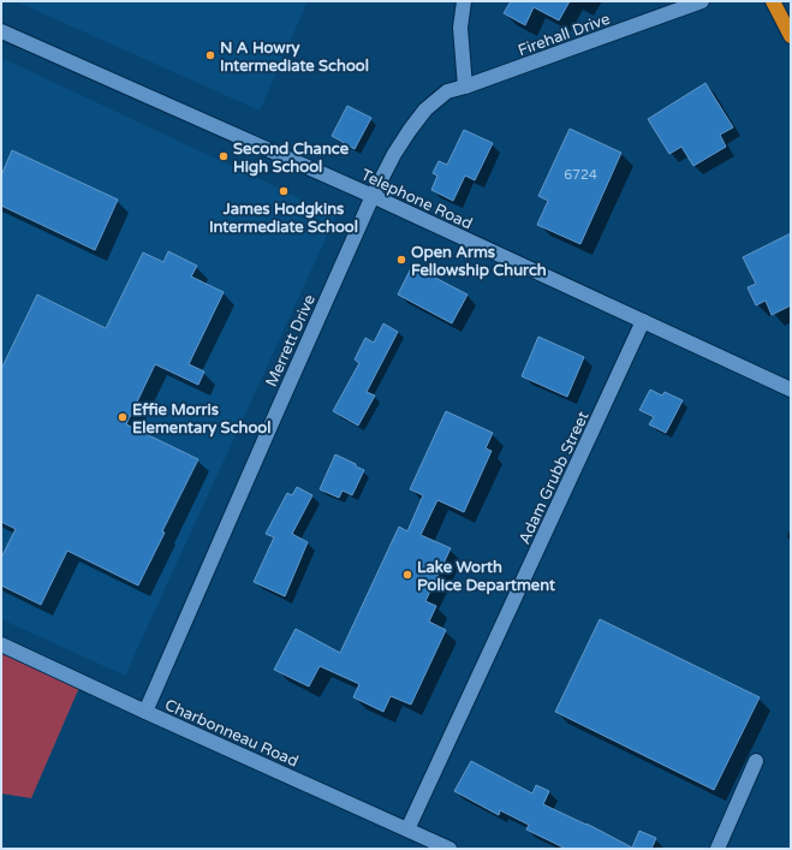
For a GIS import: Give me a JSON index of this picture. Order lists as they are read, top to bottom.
{
  "streets": {
    "street": [
      "Firehall Drive",
      "Telephone Road",
      "Merrett Drive",
      "Adam Grubb Street",
      "Charbonneau Road"
    ]
  },
  "crossings": [
    ["Firehall Drive", "Merrett Drive"],
    ["Telephone Road", "Merrett Drive"],
    ["Telephone Road", "Adam Grubb Street"],
    ["Merrett Drive", "Charbonneau Road"],
    ["Adam Grubb Street", "Charbonneau Road"]
  ],
  "places": [
    "N A Howry Intermediate School",
    "Second Chance High School",
    "James Hodgkins Intermediate School",
    "Open Arms Fellowship Church",
    "Effie Morris Elementary School",
    "Lake Worth Police Department"
  ],
  "house_numbers": ["6724"]
}
